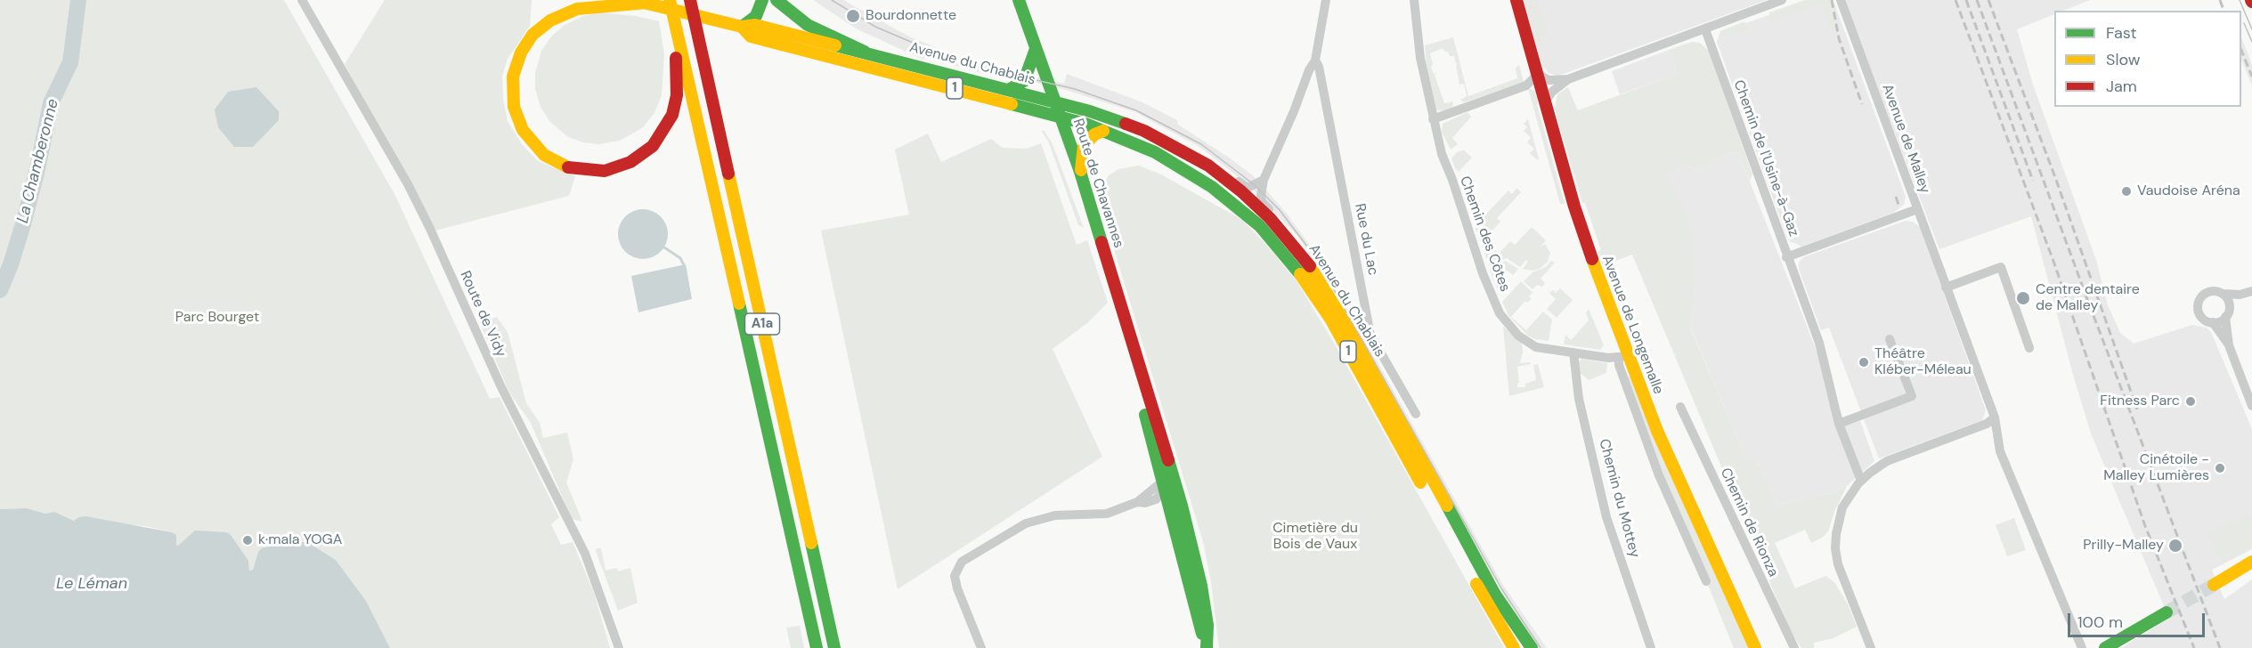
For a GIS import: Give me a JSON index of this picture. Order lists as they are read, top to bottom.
{
  "streets": {
    "main road": [
      "Avenue du Chablais",
      "1",
      "Route de Chavannes",
      "A1a",
      "Avenue de Longemalle"
    ],
    "street": [
      "Avenue de Malley",
      "Chemin de l'Usine-à-Gaz",
      "Chemin des Côtes",
      "Rue du Lac",
      "Route de Vidy",
      "Chemin du Mottey",
      "Chemin de Rionza"
    ]
  },
  "crossings": [
    ["Avenue du Chablais", "1"],
    ["Avenue du Chablais", "Route de Chavannes"],
    ["Avenue du Chablais", "Rue du Lac"],
    ["Avenue de Malley", "Chemin de l'Usine-à-Gaz"],
    ["Chemin des Côtes", "Avenue de Longemalle"],
    ["Chemin des Côtes", "Chemin du Mottey"]
  ],
  "water": ["La Chamberonne", "Le Léman"],
  "parks": ["Parc Bourget", "Cimetière du Bois de Vaux"],
  "places": [
    "Bourdonnette",
    "Vaudoise Aréna",
    "Centre dentaire de Malley",
    "Théâtre Kléber-Méleau",
    "Fitness Parc",
    "Cinétoile - Malley Lumières",
    "k·mala YOGA",
    "Prilly-Malley"
  ],
  "legend": ["Fast", "Slow", "Jam"],
  "scale_bar": "100 m"
}
